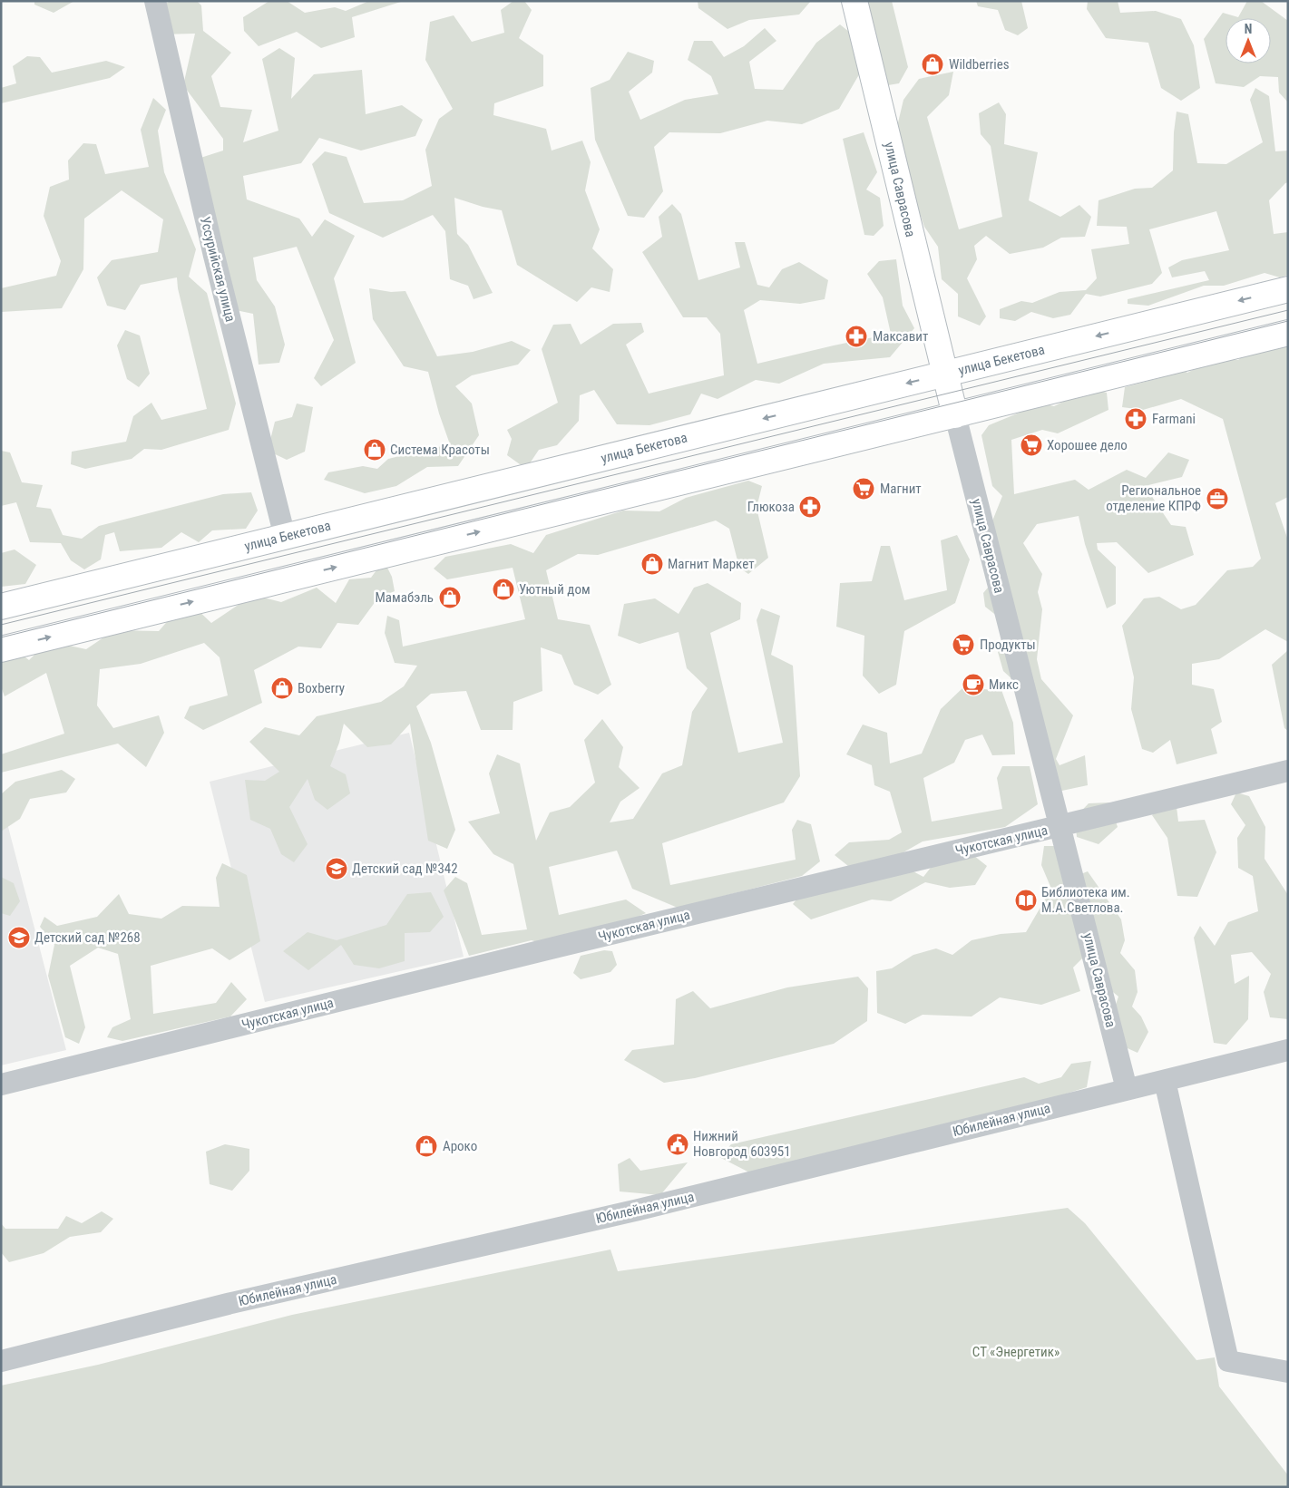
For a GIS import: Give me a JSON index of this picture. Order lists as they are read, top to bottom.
{
  "streets": {
    "main road": ["улица Саврасова", "улица Бекетова"],
    "street": ["Уссурийская улица", "Чукотская улица", "Юбилейная улица"]
  },
  "crossings": [
    ["улица Саврасова", "улица Бекетова"],
    ["улица Саврасова", "Чукотская улица"],
    ["улица Саврасова", "Юбилейная улица"],
    ["Уссурийская улица", "улица Бекетова"]
  ],
  "parks": ["СТ «Энергетик»"],
  "places": {
    "shop": [
      "Wildberries",
      "Система Красоты",
      "Магнит Маркет",
      "Уютный дом",
      "Мамабэль",
      "Boxberry",
      "Ароко"
    ],
    "pharmacy": ["Максавит", "Farmani", "Глюкоза"],
    "supermarket": ["Хорошее дело", "Магнит", "Продукты"],
    "office": ["Региональное отделение КПРФ"],
    "cafe": ["Микс"],
    "school or university": ["Детский сад №342", "Детский сад №268"],
    "library": ["Библиотека им. М.А.Светлова."],
    "public building": ["Нижний Новгород 603951"]
  },
  "north": "top"
}
